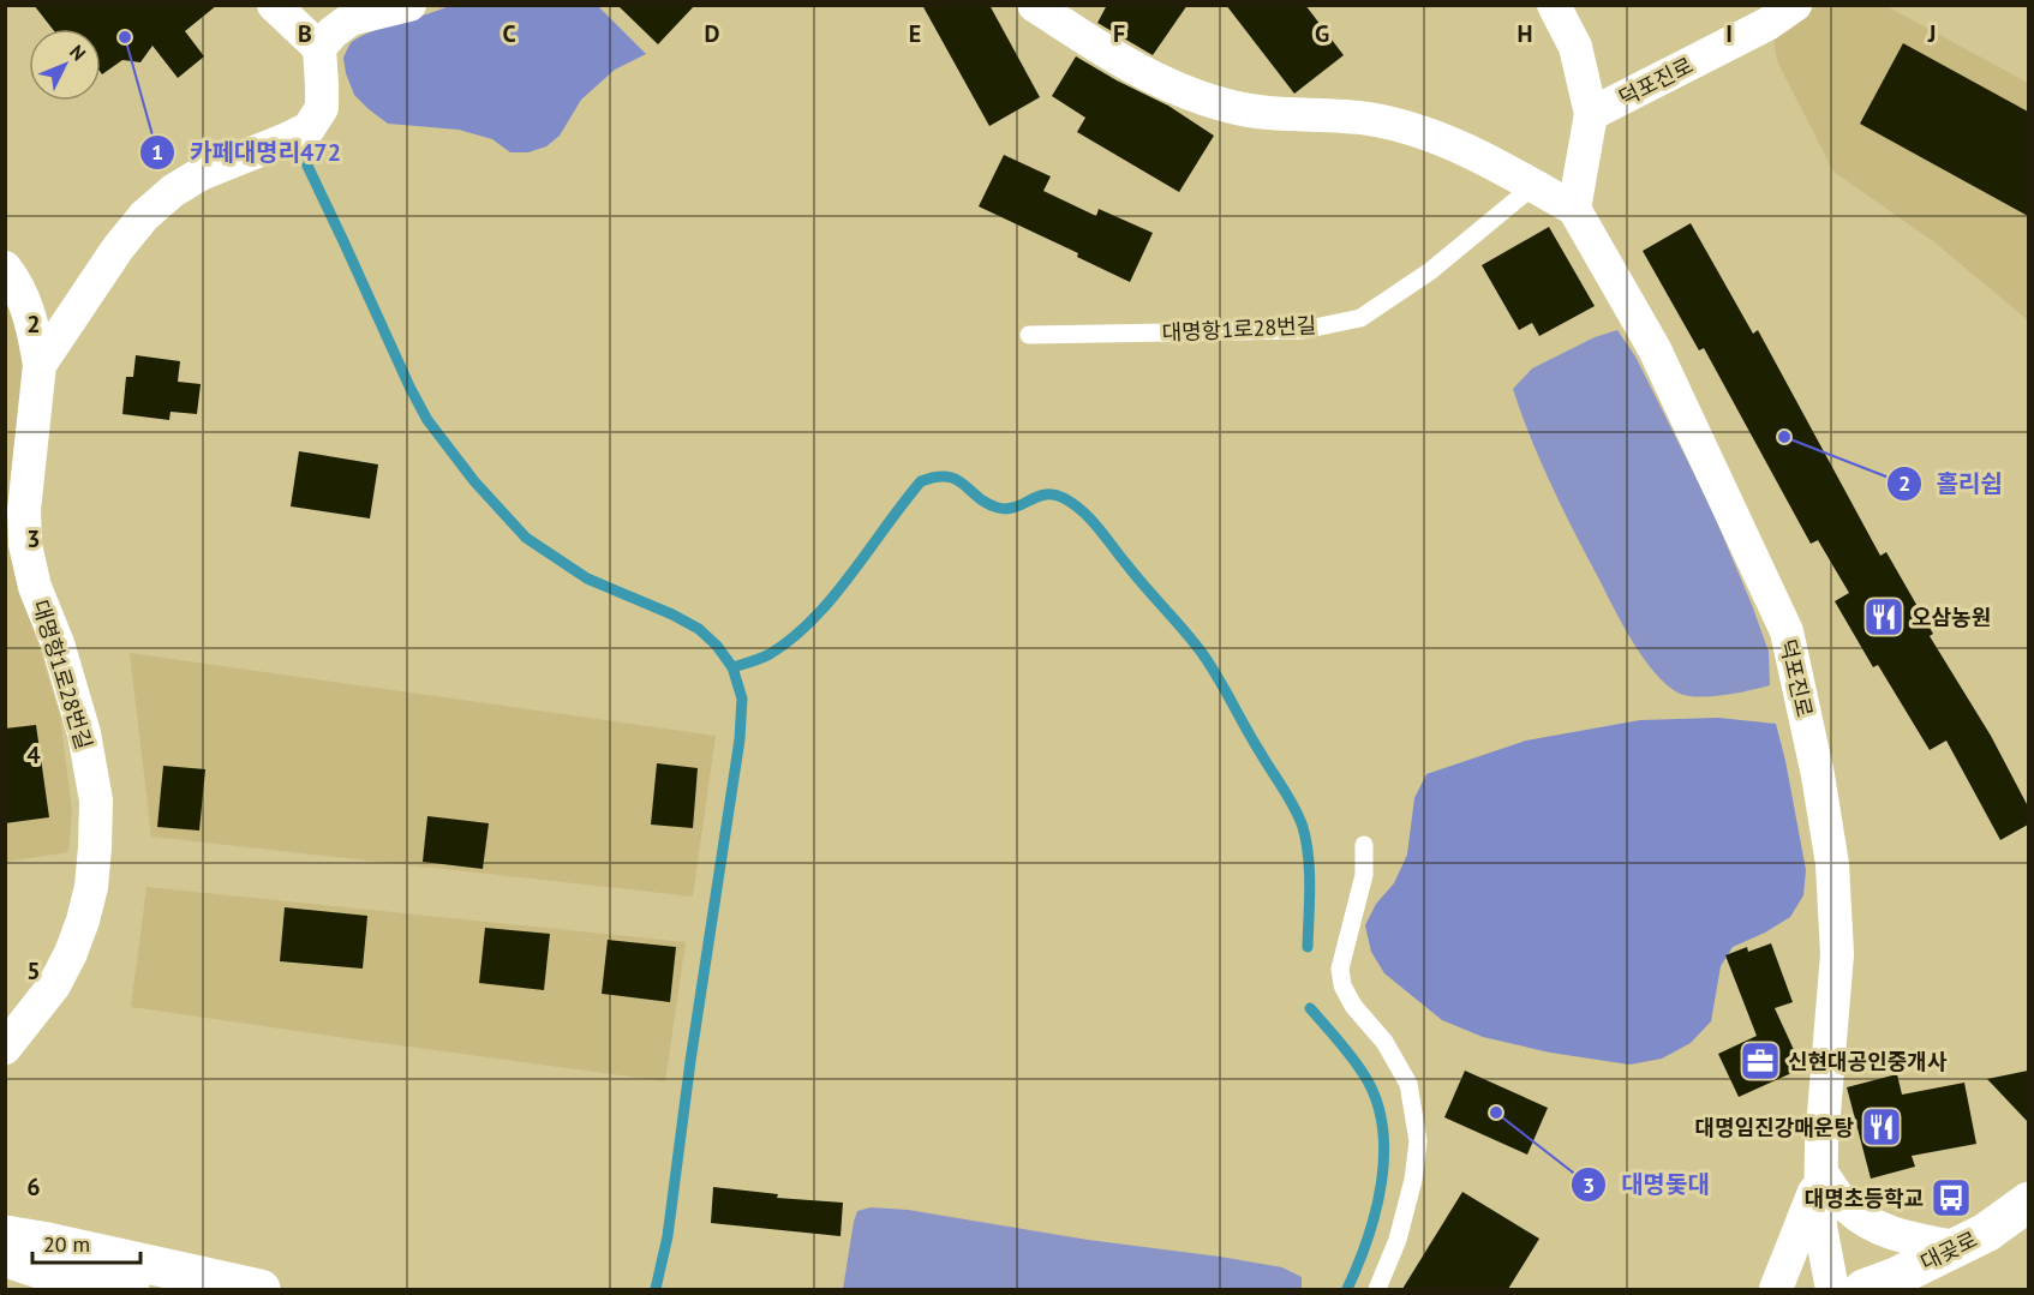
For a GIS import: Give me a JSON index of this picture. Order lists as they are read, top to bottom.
{
  "streets": {
    "street": ["덕포진로", "대명항1로28번길", "대곶로"]
  },
  "places": {
    "other": ["카페대명리472", "홀리쉽", "대명돛대"],
    "restaurant": ["오삼농원", "대명임진강매운탕"],
    "office": ["신현대공인중개사"],
    "bus stop": ["대명초등학교"]
  },
  "scale_bar": "20 m",
  "north": "top right",
  "grid": {
    "columns": [
      "B",
      "C",
      "D",
      "E",
      "F",
      "G",
      "H",
      "I",
      "J"
    ],
    "rows": [
      "2",
      "3",
      "4",
      "5",
      "6"
    ]
  }
}
